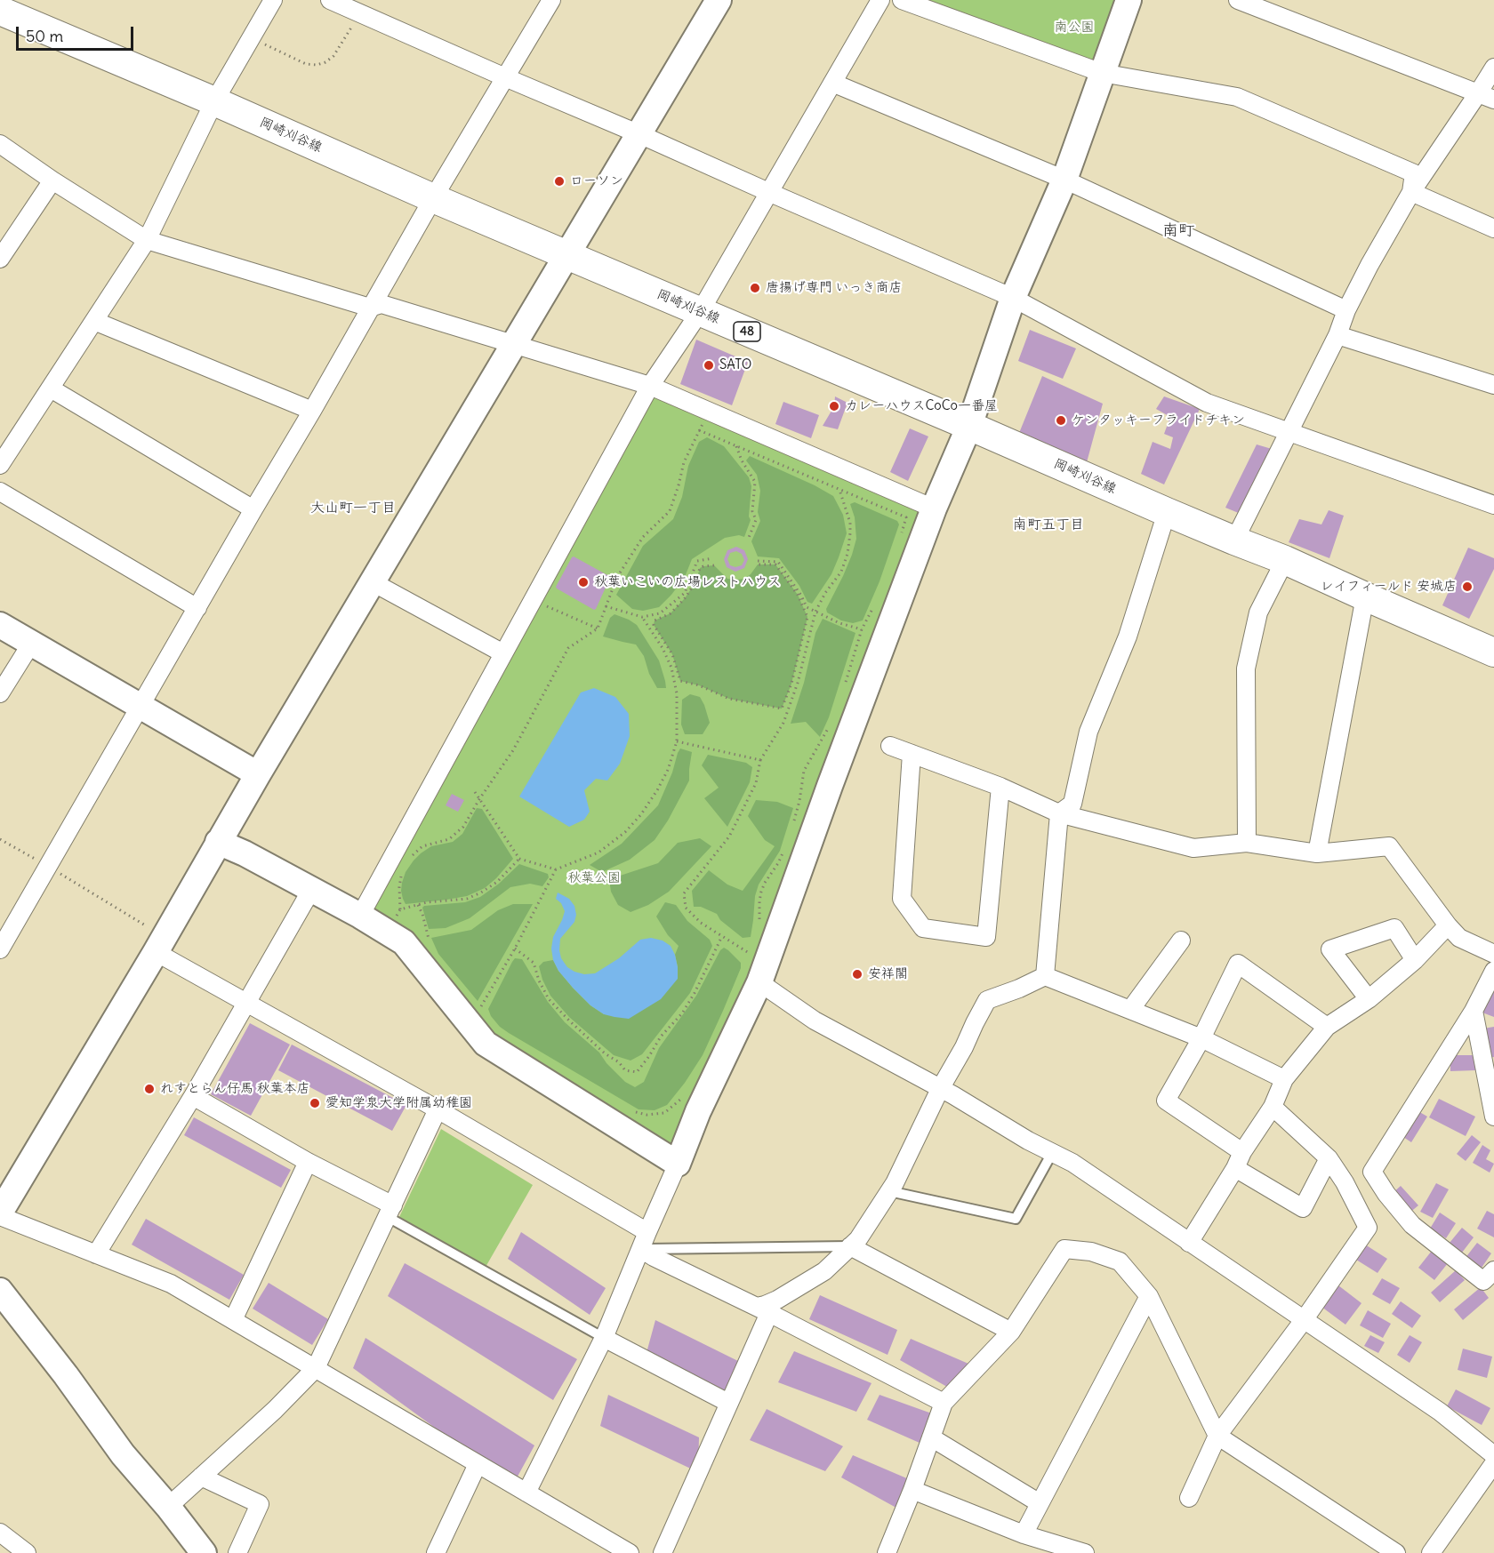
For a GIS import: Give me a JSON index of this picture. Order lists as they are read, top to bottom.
{
  "streets": {
    "main road": ["岡崎刈谷線", "48"]
  },
  "districts": ["南町", "大山町一丁目", "南町五丁目"],
  "parks": ["南公園", "秋葉公園"],
  "places": [
    "ローソン",
    "唐揚げ専門 いっき商店",
    "SATO",
    "カレーハウスCoCo一番屋",
    "ケンタッキーフライドチキン",
    "秋葉いこいの広場レストハウス",
    "レイフィールド 安城店",
    "安祥閣",
    "れすとらん仔馬 秋葉本店",
    "愛知学泉大学附属幼稚園"
  ],
  "scale_bar": "50 m"
}
